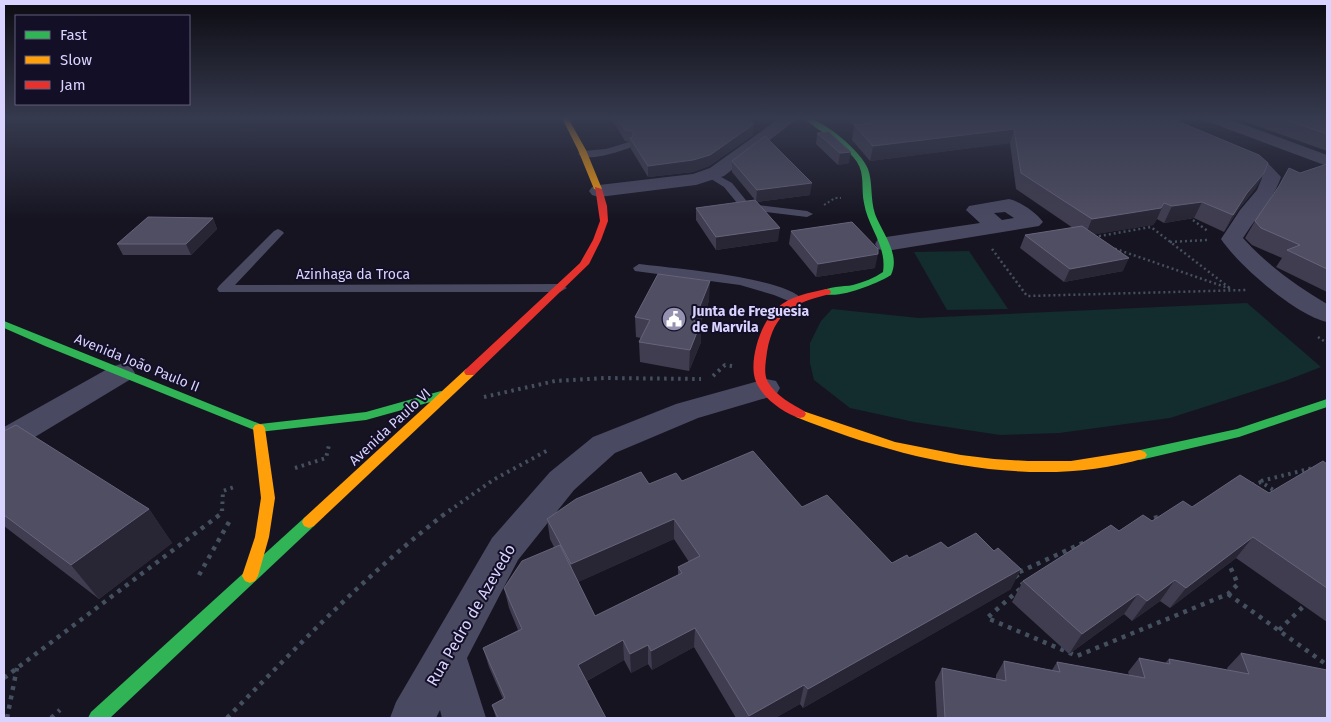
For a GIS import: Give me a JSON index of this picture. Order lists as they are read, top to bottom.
{
  "streets": {
    "main road": ["Avenida João Paulo II", "Avenida Paulo VI"],
    "street": ["Rua Pedro de Azevedo"],
    "lane": ["Azinhaga da Troca"]
  },
  "crossings": [
    ["Azinhaga da Troca", "Avenida Paulo VI"],
    ["Avenida João Paulo II", "Avenida Paulo VI"]
  ],
  "places": {
    "public building": ["Junta de Freguesia de Marvila"]
  },
  "legend": ["Fast", "Slow", "Jam"]
}
